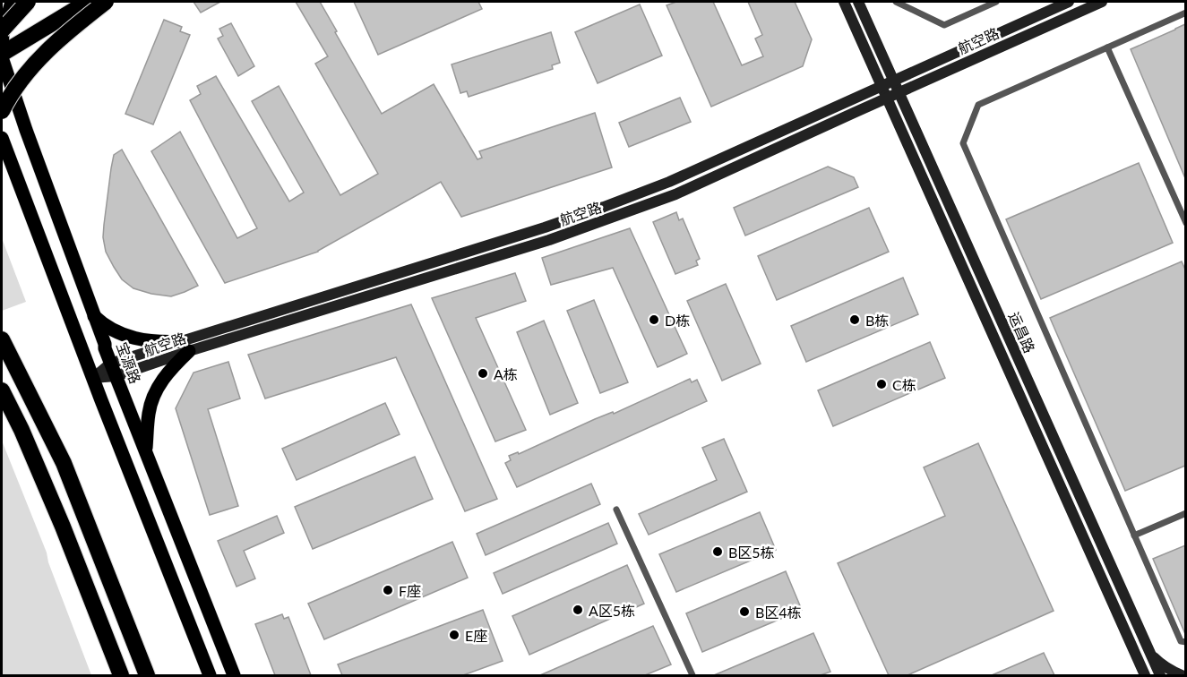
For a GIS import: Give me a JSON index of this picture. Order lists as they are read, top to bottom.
{
  "streets": {
    "main road": ["宝源路"],
    "street": ["航空路", "运昌路"]
  },
  "crossings": [
    ["航空路", "运昌路"],
    ["航空路", "宝源路"]
  ],
  "places": [
    "D栋",
    "B栋",
    "A栋",
    "C栋",
    "B区5栋",
    "F座",
    "A区5栋",
    "B区4栋",
    "E座"
  ]
}
